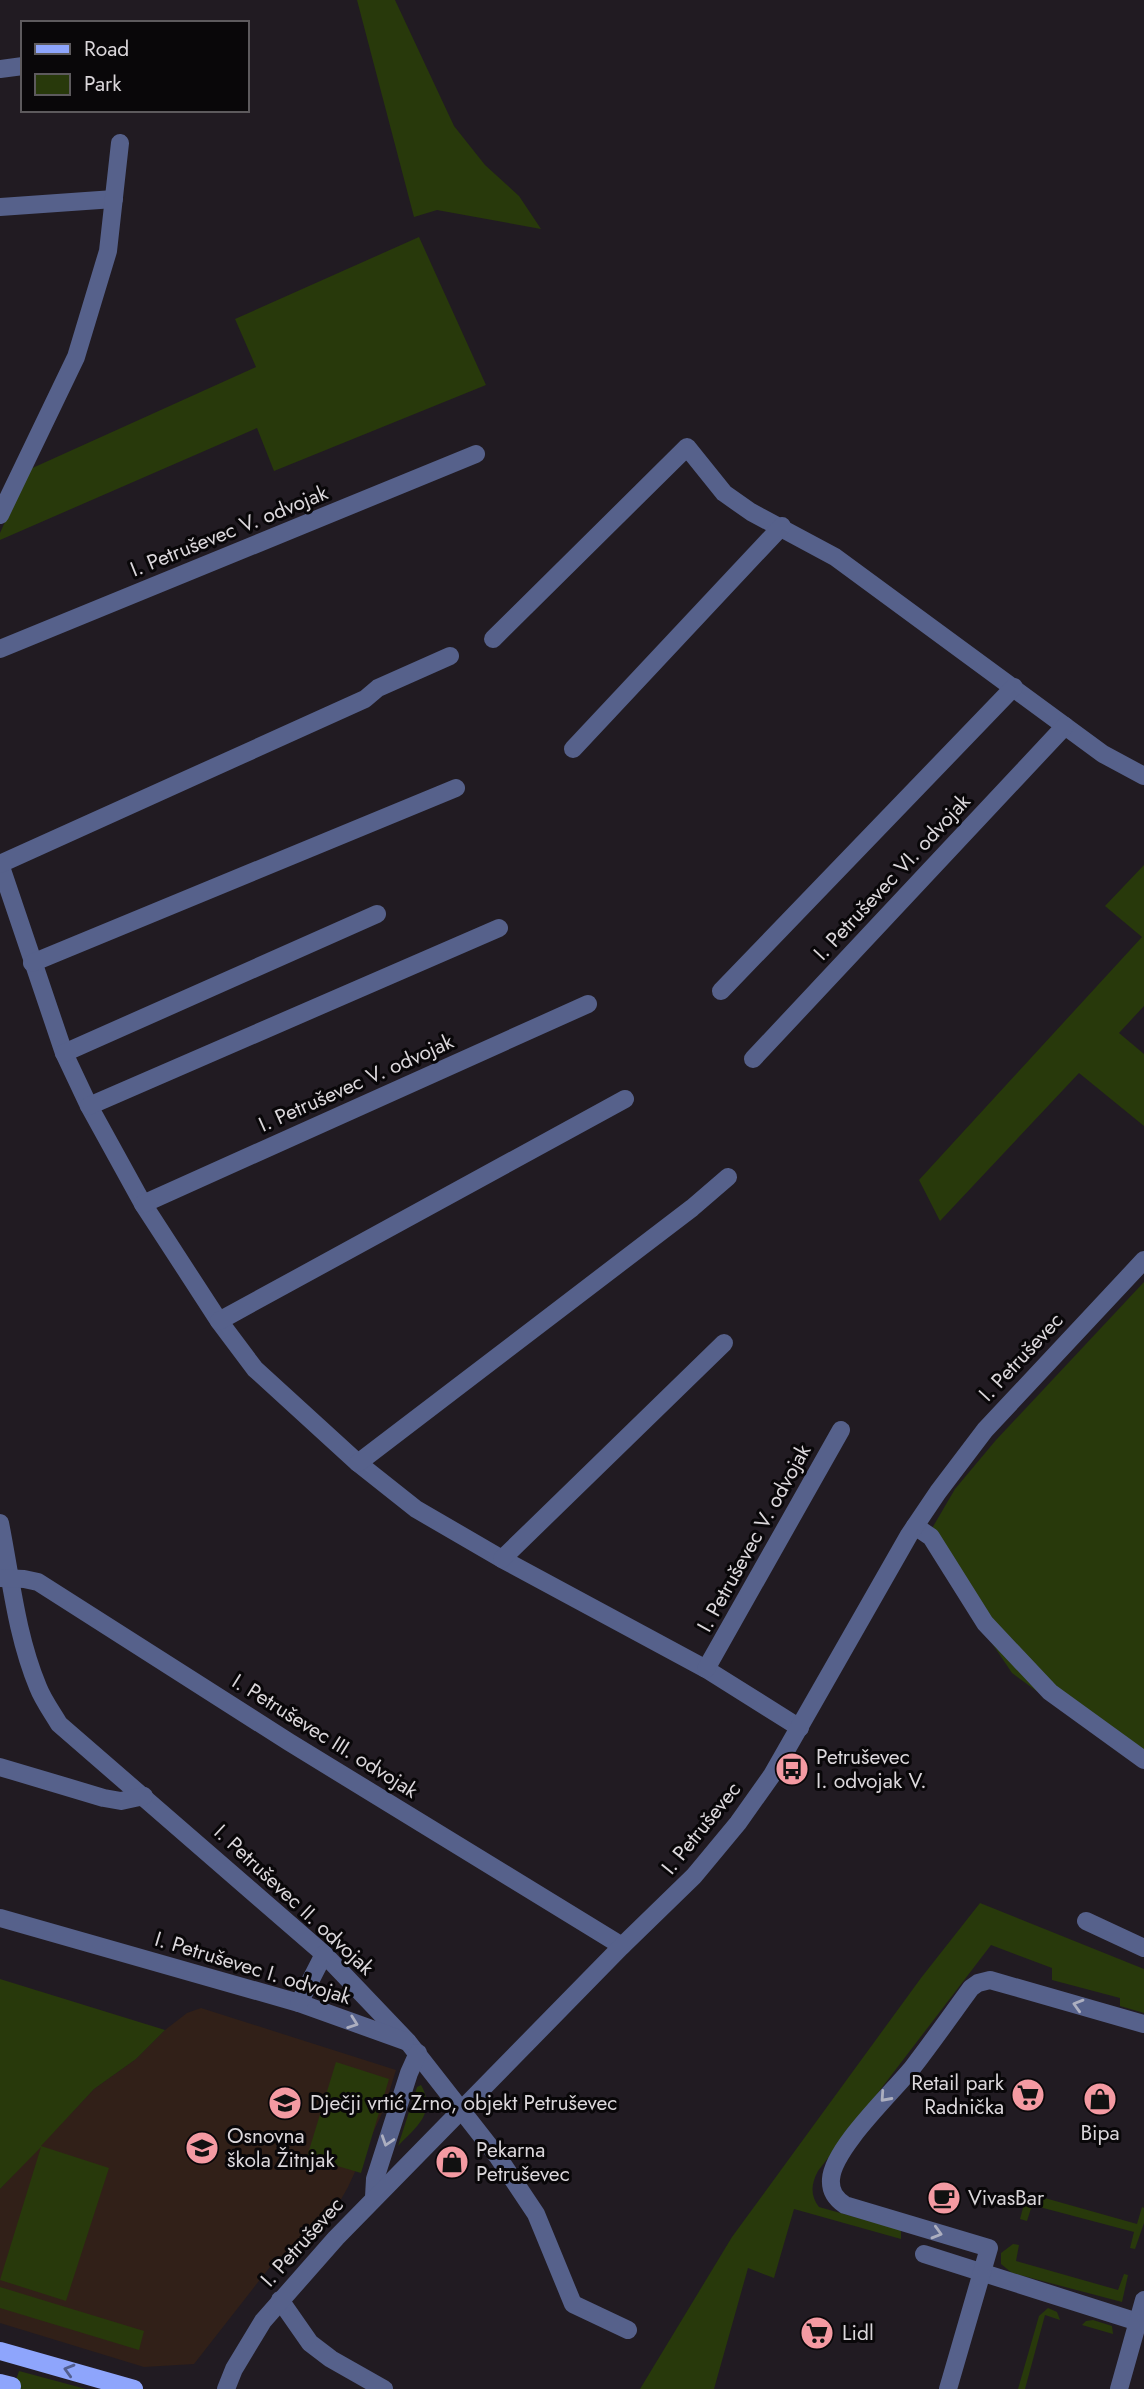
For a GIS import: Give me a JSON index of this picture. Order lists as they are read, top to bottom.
{
  "streets": {
    "street": [
      "I. Petruševec V. odvojak",
      "I. Petruševec VI. odvojak",
      "I. Petruševec",
      "I. Petruševec III. odvojak",
      "I. Petruševec II. odvojak",
      "I. Petruševec I. odvojak"
    ]
  },
  "crossings": [
    ["I. Petruševec", "I. Petruševec III. odvojak"],
    ["I. Petruševec III. odvojak", "I. Petruševec II. odvojak"],
    ["I. Petruševec II. odvojak", "I. Petruševec I. odvojak"]
  ],
  "places": {
    "bus stop": ["Petruševec I. odvojak V."],
    "supermarket": ["Retail park Radnička", "Lidl"],
    "shop": ["Bipa", "Pekarna Petruševec"],
    "school or university": ["Dječji vrtić Zrno, objekt Petruševec", "Osnovna škola Žitnjak"],
    "cafe": ["VivasBar"]
  },
  "legend": ["Road", "Park"]
}
